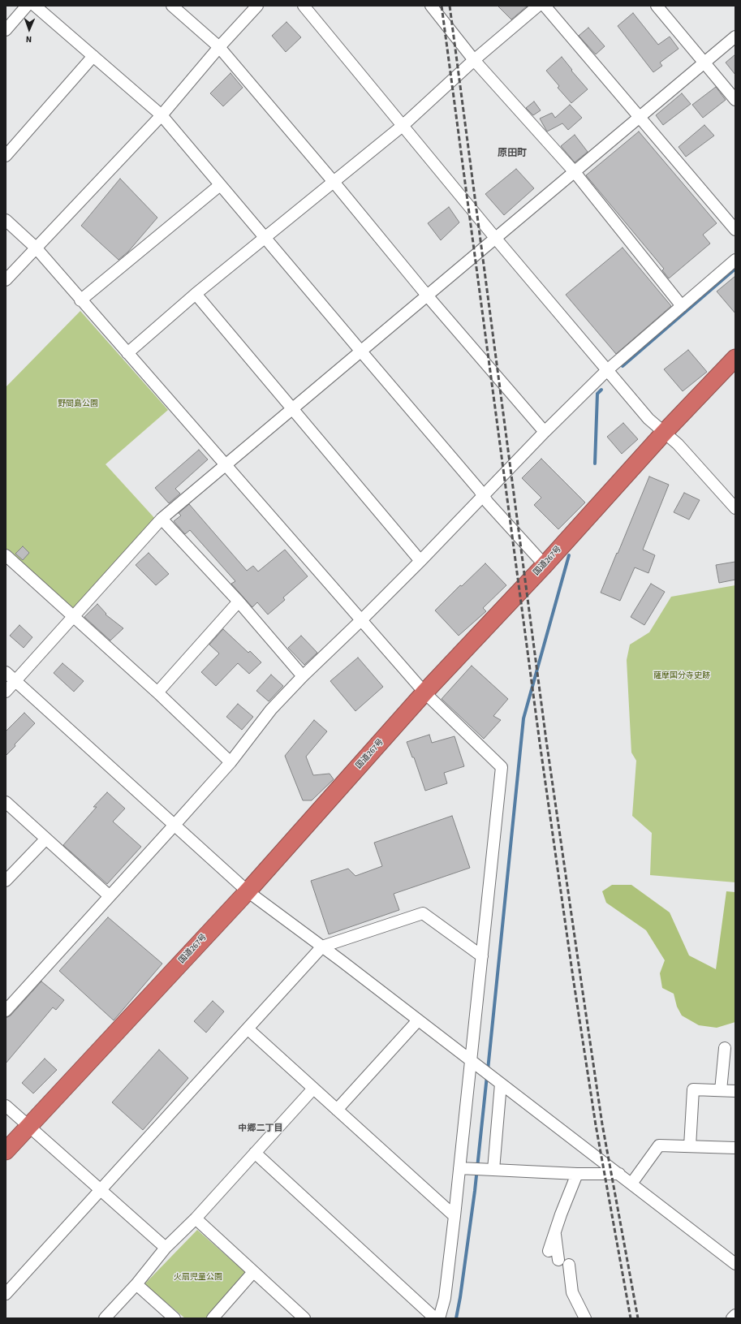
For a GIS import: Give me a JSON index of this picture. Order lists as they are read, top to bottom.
{
  "streets": {
    "highway": ["国道267号"]
  },
  "districts": ["原田町", "中郷二丁目"],
  "parks": ["野間島公園", "薩摩国分寺史跡", "火扇児童公園"],
  "north": "bottom"
}
